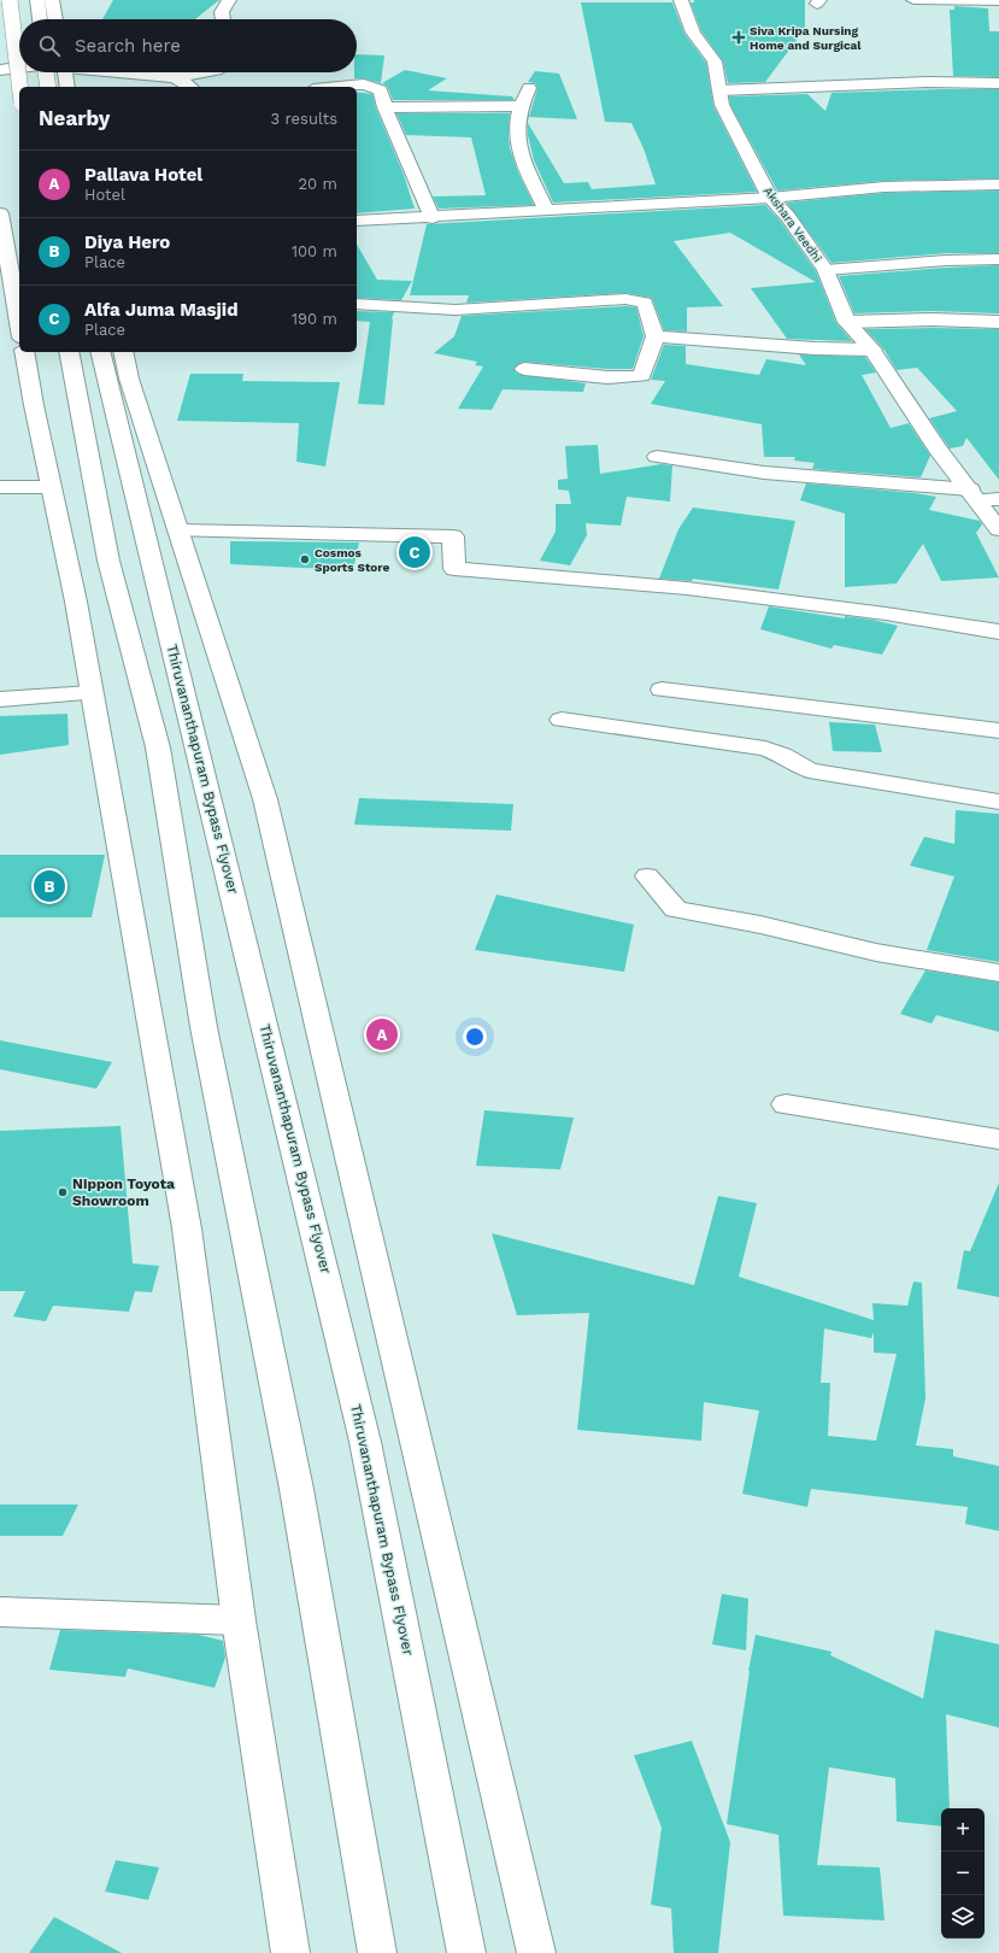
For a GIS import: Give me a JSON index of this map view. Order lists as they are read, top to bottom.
{
  "streets": {
    "main road": ["Akshara Veedhi", "Thiruvananthapuram Bypass Flyover"]
  },
  "places": {
    "health": ["Siva Kripa Nursing Home and Surgical"],
    "other": ["Cosmos Sports Store", "Nippon Toyota Showroom"]
  },
  "page": {
    "search": "Search here",
    "heading": ["Nearby", "3 results"],
    "list": [
      {
        "mark": "A",
        "name": "Pallava Hotel",
        "note": "Hotel",
        "value": "20 m"
      },
      {
        "mark": "B",
        "name": "Diya Hero",
        "note": "Place",
        "value": "100 m"
      },
      {
        "mark": "C",
        "name": "Alfa Juma Masjid",
        "note": "Place",
        "value": "190 m"
      }
    ],
    "pins": ["C", "B", "A"],
    "map_buttons": ["+", "−"]
  }
}
